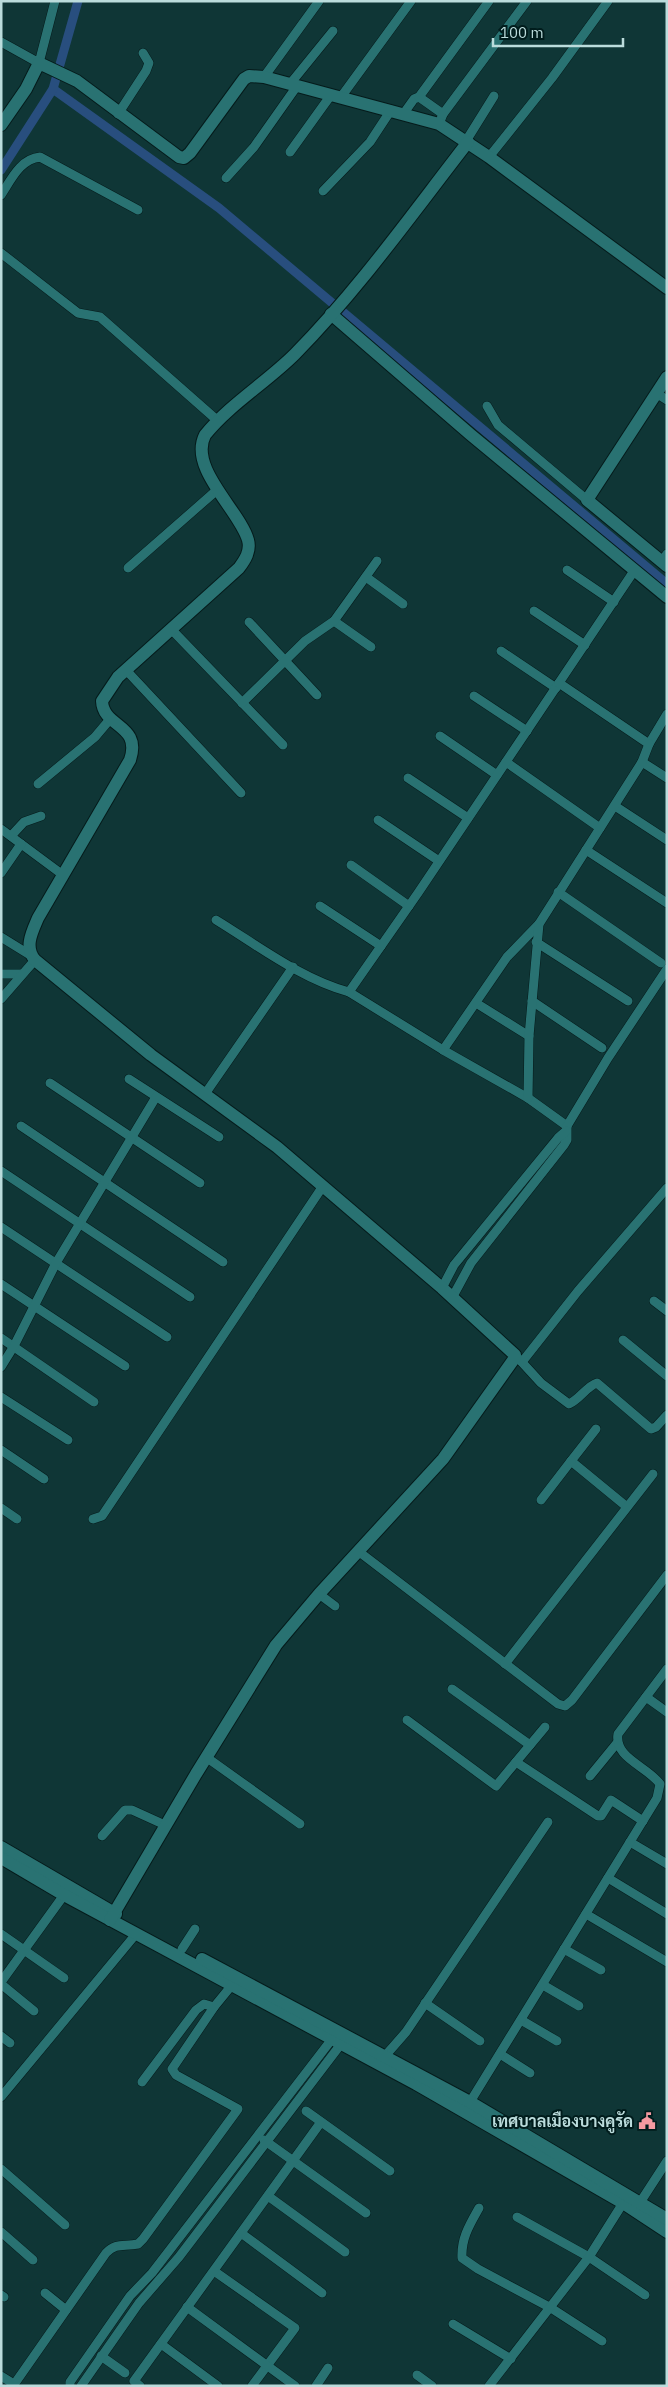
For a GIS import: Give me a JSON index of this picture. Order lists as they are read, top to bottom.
{
  "places": {
    "public building": ["เทศบาลเมืองบางคูรัด"]
  },
  "scale_bar": "100 m"
}
